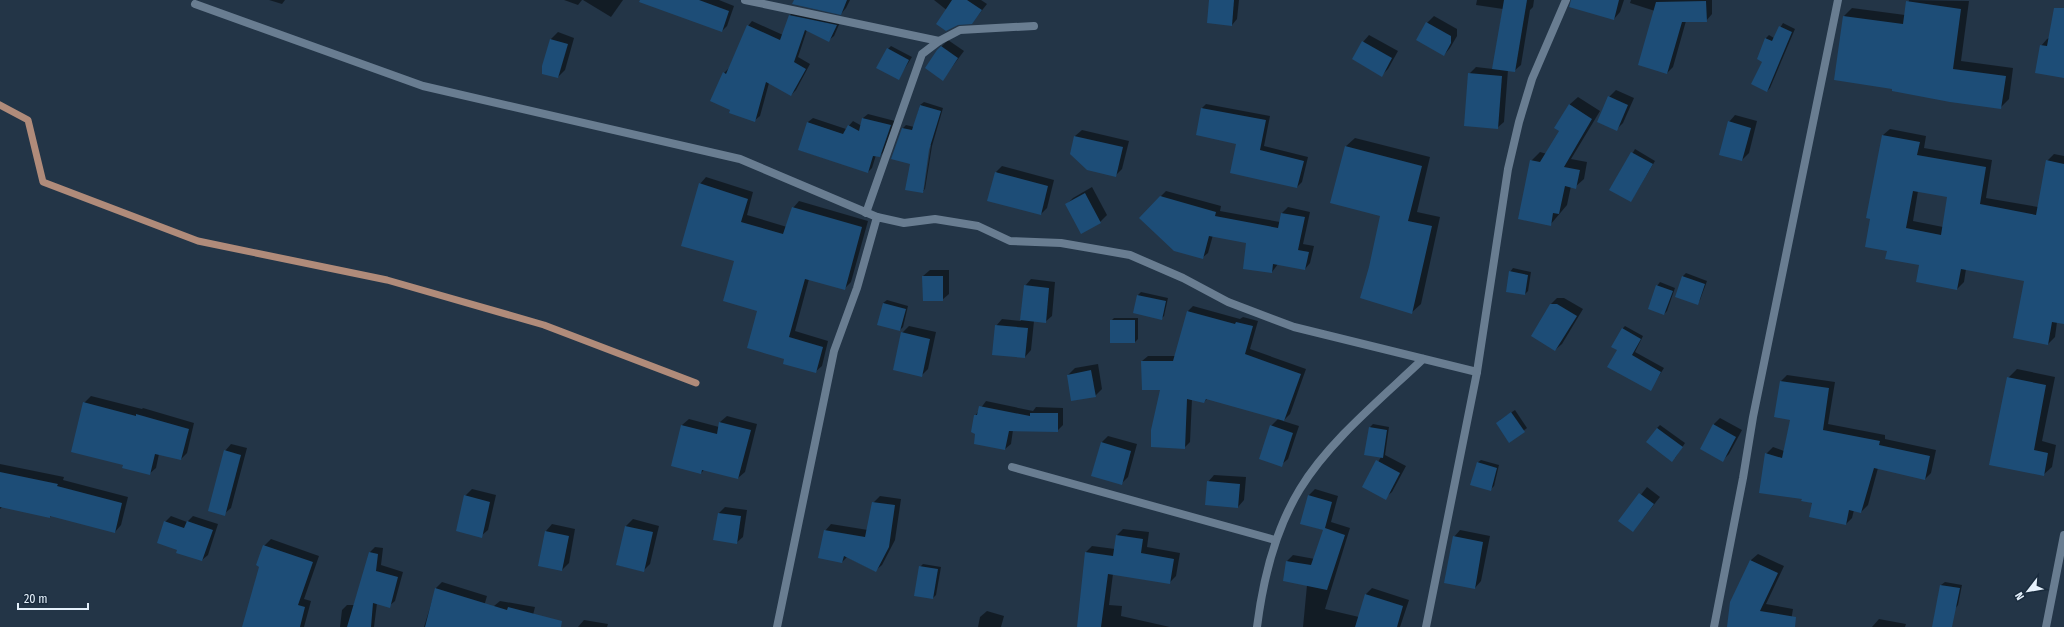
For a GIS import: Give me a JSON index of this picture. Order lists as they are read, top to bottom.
{
  "scale_bar": "20 m",
  "north": "bottom left"
}
